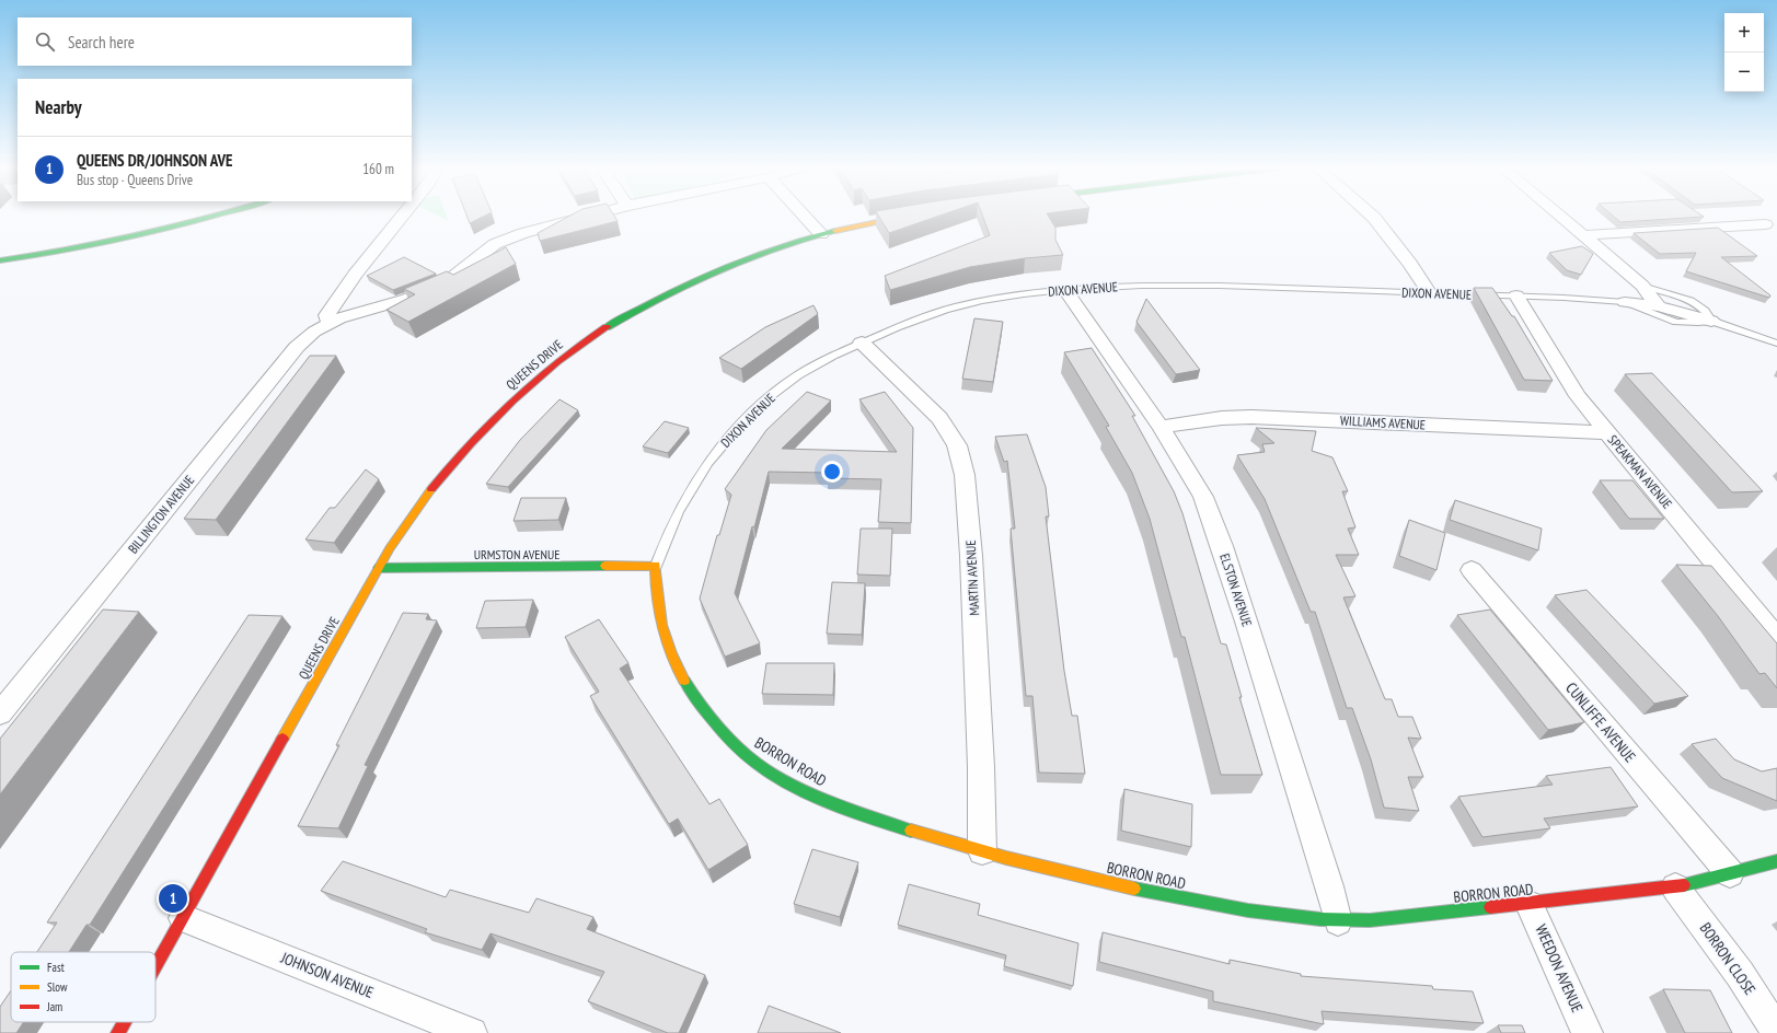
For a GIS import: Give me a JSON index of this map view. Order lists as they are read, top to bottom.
{
  "streets": {
    "street": [
      "DIXON AVENUE",
      "QUEENS DRIVE",
      "WILLIAMS AVENUE",
      "SPEAKMAN AVENUE",
      "BILLINGTON AVENUE",
      "URMSTON AVENUE",
      "MARTIN AVENUE",
      "ELSTON AVENUE",
      "CUNLIFFE AVENUE",
      "BORRON ROAD",
      "BORRON CLOSE",
      "WEEDON AVENUE",
      "JOHNSON AVENUE"
    ]
  },
  "crossings": [
    ["DIXON AVENUE", "SPEAKMAN AVENUE"],
    ["DIXON AVENUE", "URMSTON AVENUE"],
    ["DIXON AVENUE", "MARTIN AVENUE"],
    ["DIXON AVENUE", "ELSTON AVENUE"],
    ["DIXON AVENUE", "BORRON ROAD"],
    ["QUEENS DRIVE", "URMSTON AVENUE"],
    ["QUEENS DRIVE", "JOHNSON AVENUE"],
    ["WILLIAMS AVENUE", "SPEAKMAN AVENUE"],
    ["WILLIAMS AVENUE", "ELSTON AVENUE"],
    ["URMSTON AVENUE", "BORRON ROAD"],
    ["MARTIN AVENUE", "BORRON ROAD"],
    ["ELSTON AVENUE", "BORRON ROAD"],
    ["CUNLIFFE AVENUE", "BORRON ROAD"],
    ["BORRON ROAD", "BORRON CLOSE"],
    ["BORRON ROAD", "WEEDON AVENUE"]
  ],
  "legend": ["Fast", "Slow", "Jam"],
  "page": {
    "map_buttons": ["+", "−"],
    "search": "Search here",
    "heading": "Nearby",
    "list": [
      {
        "mark": "1",
        "name": "QUEENS DR/JOHNSON AVE",
        "note": "Bus stop · Queens Drive",
        "value": "160 m"
      }
    ],
    "pins": "1"
  }
}
